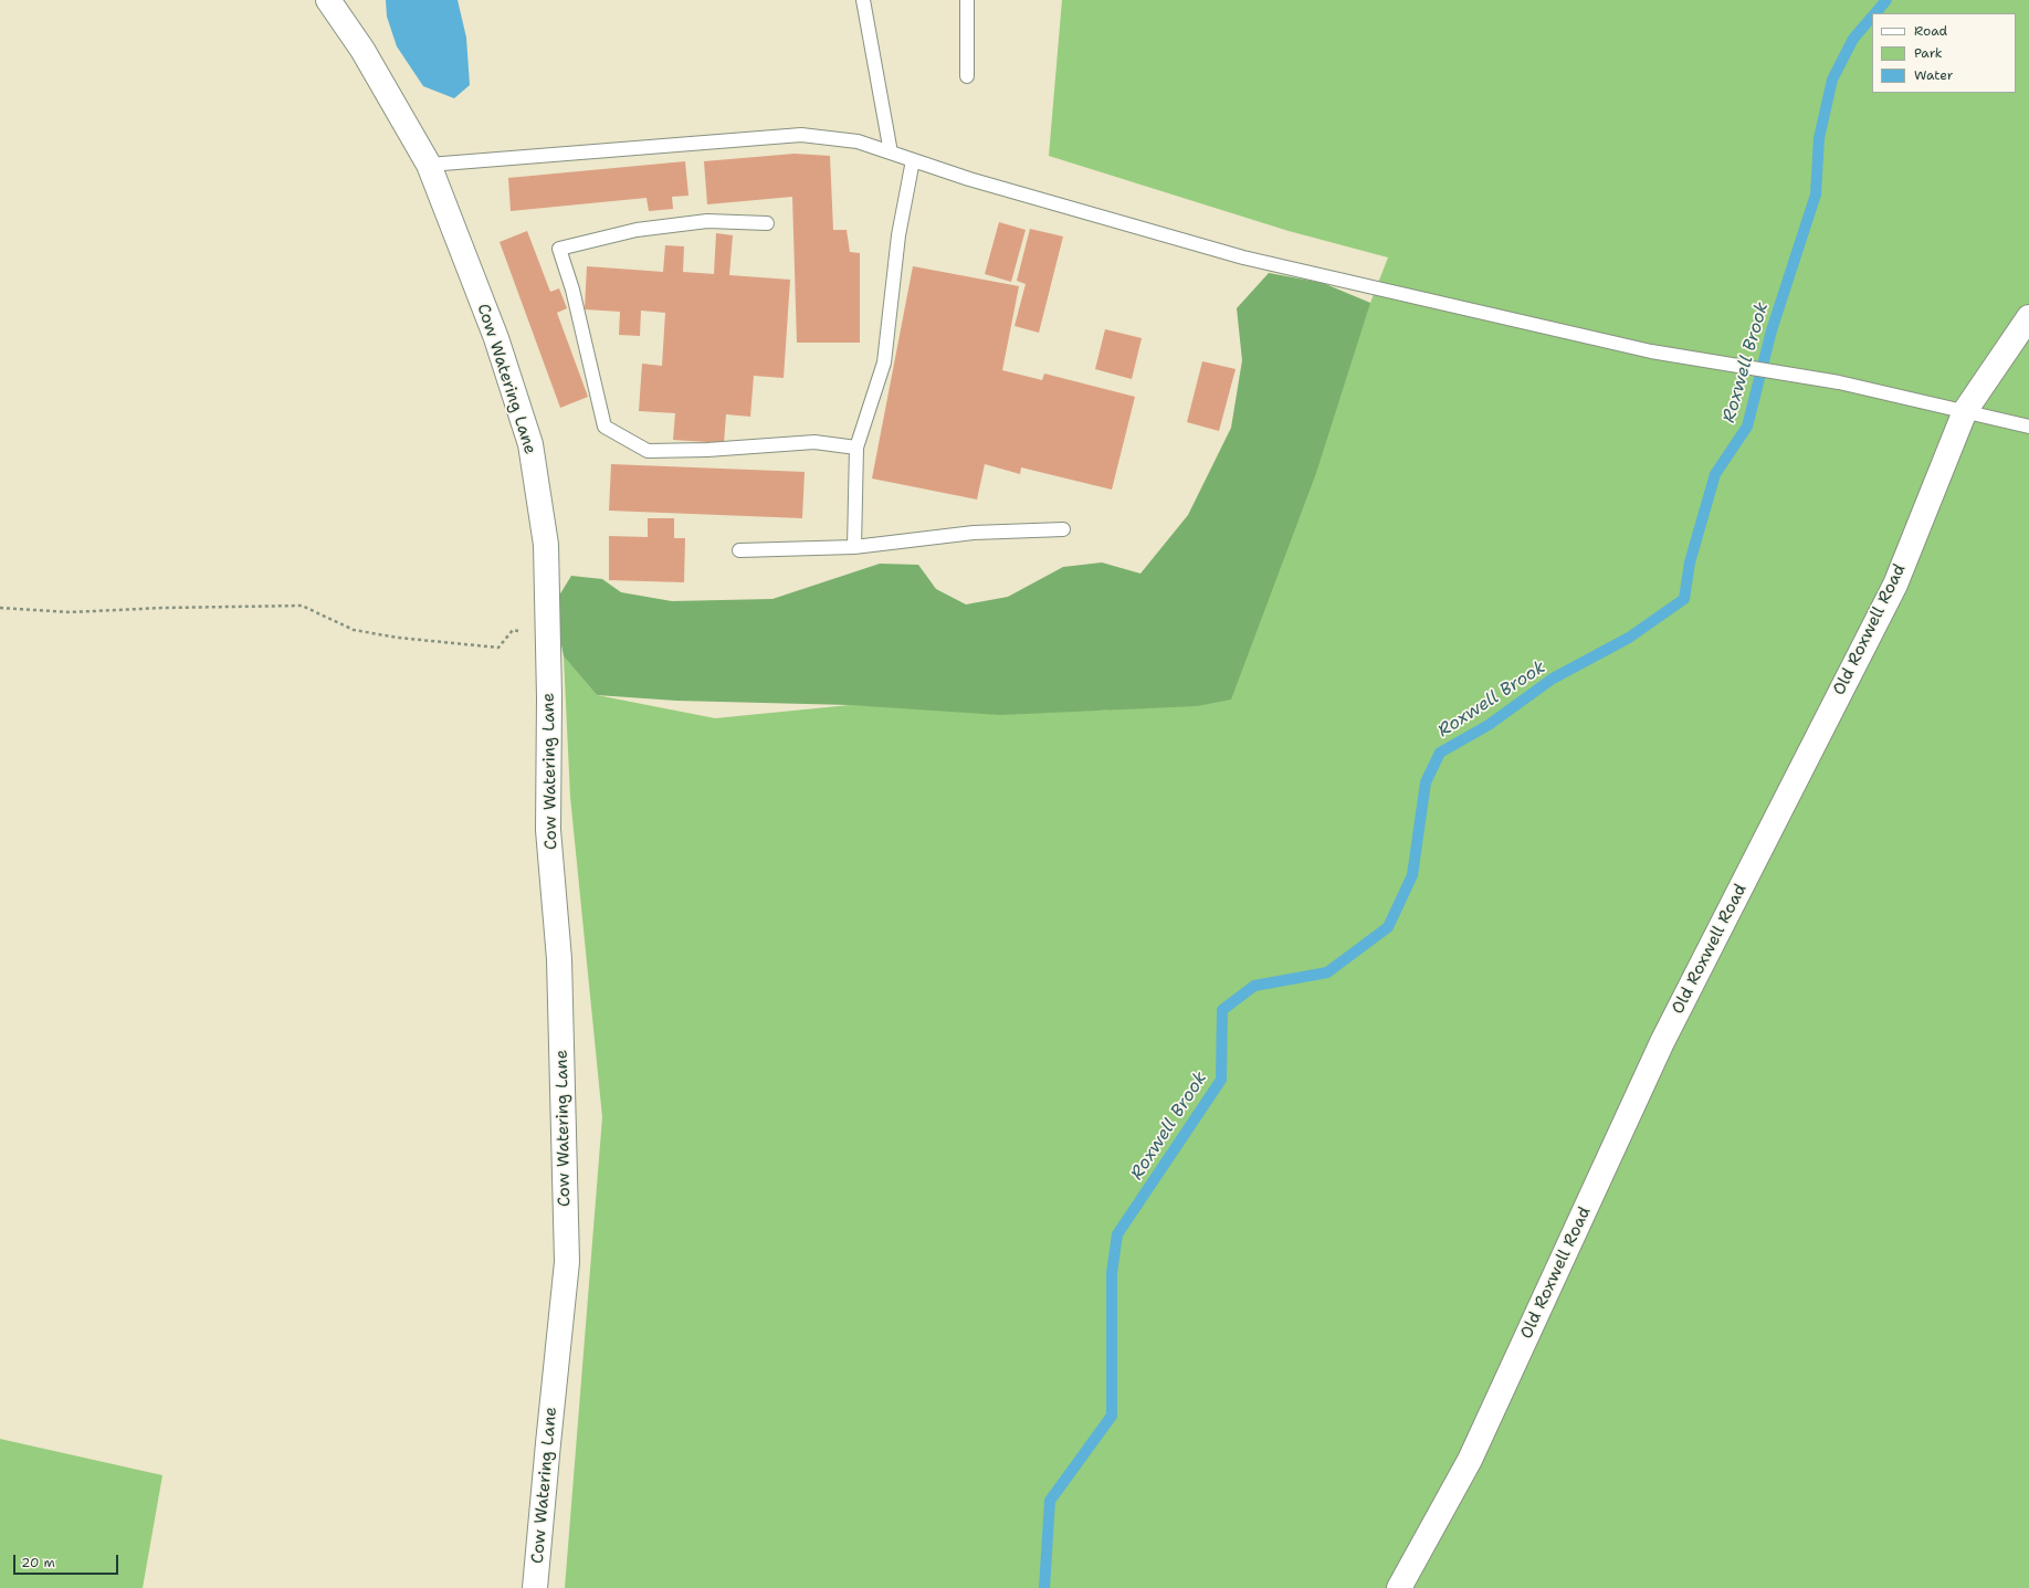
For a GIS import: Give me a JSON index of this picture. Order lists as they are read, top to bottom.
{
  "streets": {
    "street": ["Cow Watering Lane", "Old Roxwell Road"]
  },
  "water": ["Roxwell Brook"],
  "legend": ["Road", "Park", "Water"],
  "scale_bar": "20 m"
}
